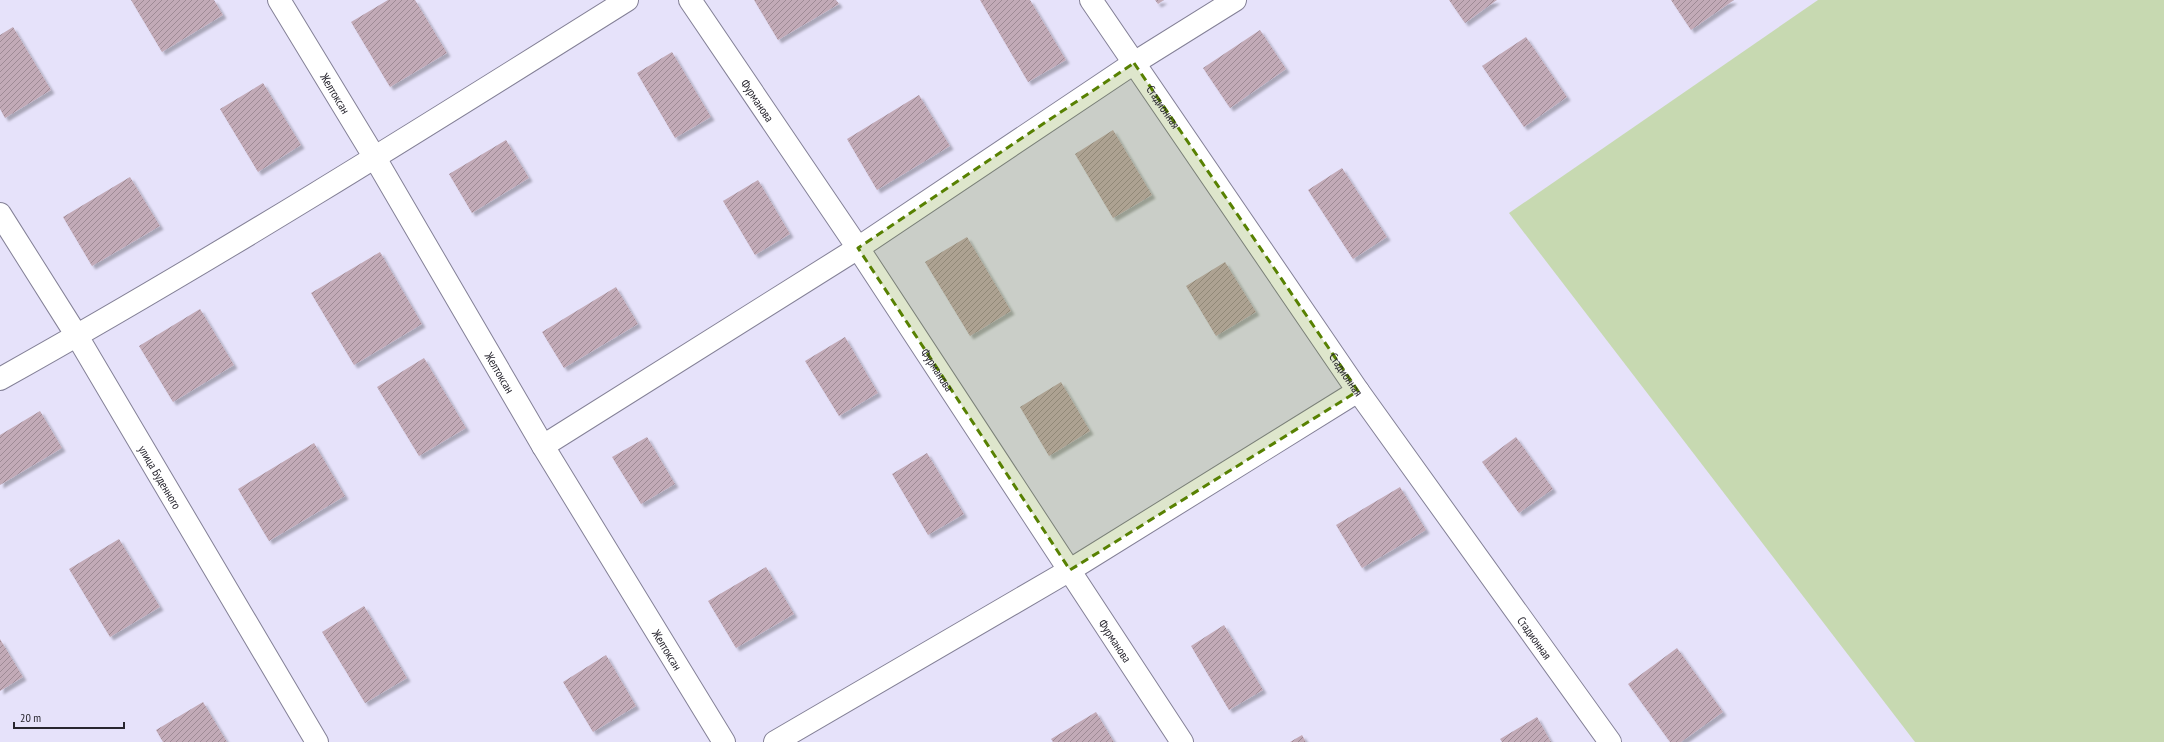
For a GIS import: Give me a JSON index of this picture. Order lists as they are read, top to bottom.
{
  "streets": {
    "street": [
      "Желтоксан",
      "Фурманова",
      "Стадионная",
      "улица Буденного"
    ]
  },
  "scale_bar": "20 m"
}
